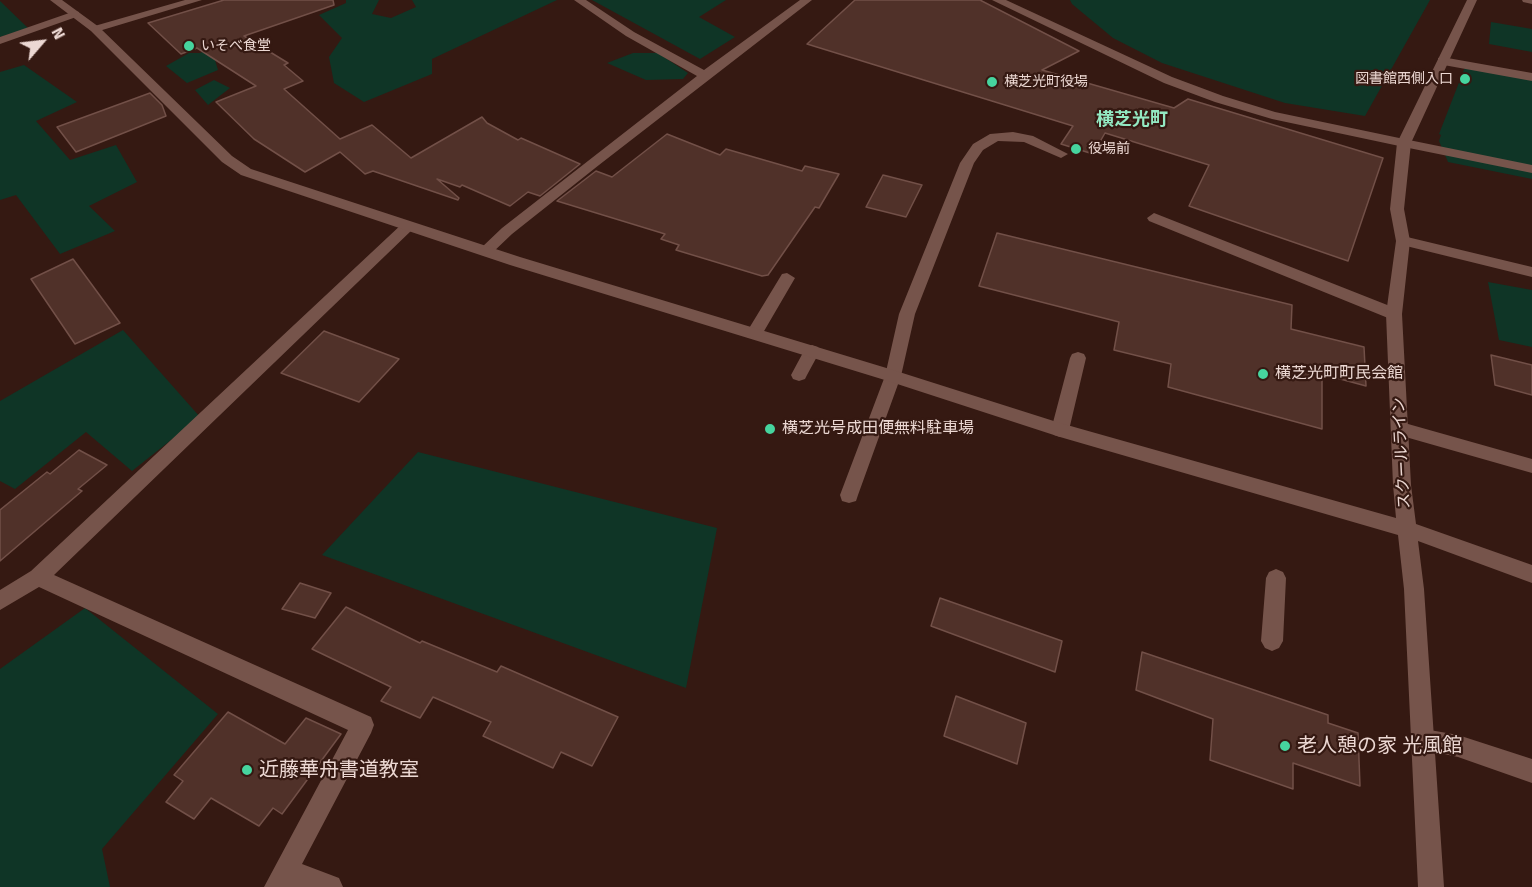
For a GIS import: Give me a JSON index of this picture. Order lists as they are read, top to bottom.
{
  "streets": {
    "street": ["スクールライン"]
  },
  "districts": ["横芝光町"],
  "places": [
    "いそべ食堂",
    "図書館西側入口",
    "横芝光町役場",
    "役場前",
    "横芝光町町民会館",
    "横芝光号成田便無料駐車場",
    "老人憩の家 光風館",
    "近藤華舟書道教室"
  ],
  "north": "top right"
}
